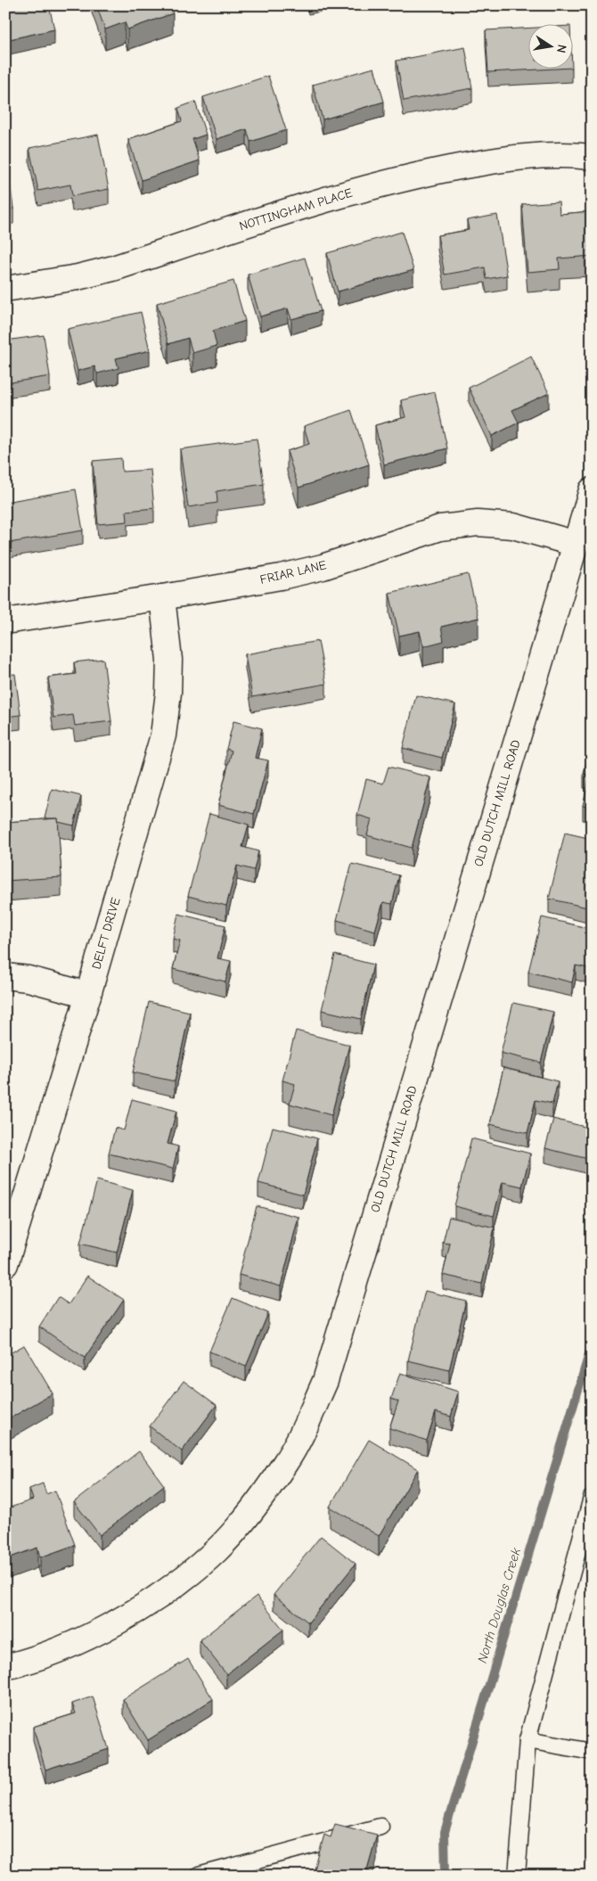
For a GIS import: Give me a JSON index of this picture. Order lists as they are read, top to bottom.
{
  "streets": {
    "street": [
      "NOTTINGHAM PLACE",
      "FRIAR LANE",
      "OLD DUTCH MILL ROAD",
      "DELFT DRIVE"
    ]
  },
  "crossings": [
    ["FRIAR LANE", "OLD DUTCH MILL ROAD"],
    ["FRIAR LANE", "DELFT DRIVE"]
  ],
  "water": ["North Douglas Creek"],
  "north": "right"
}
